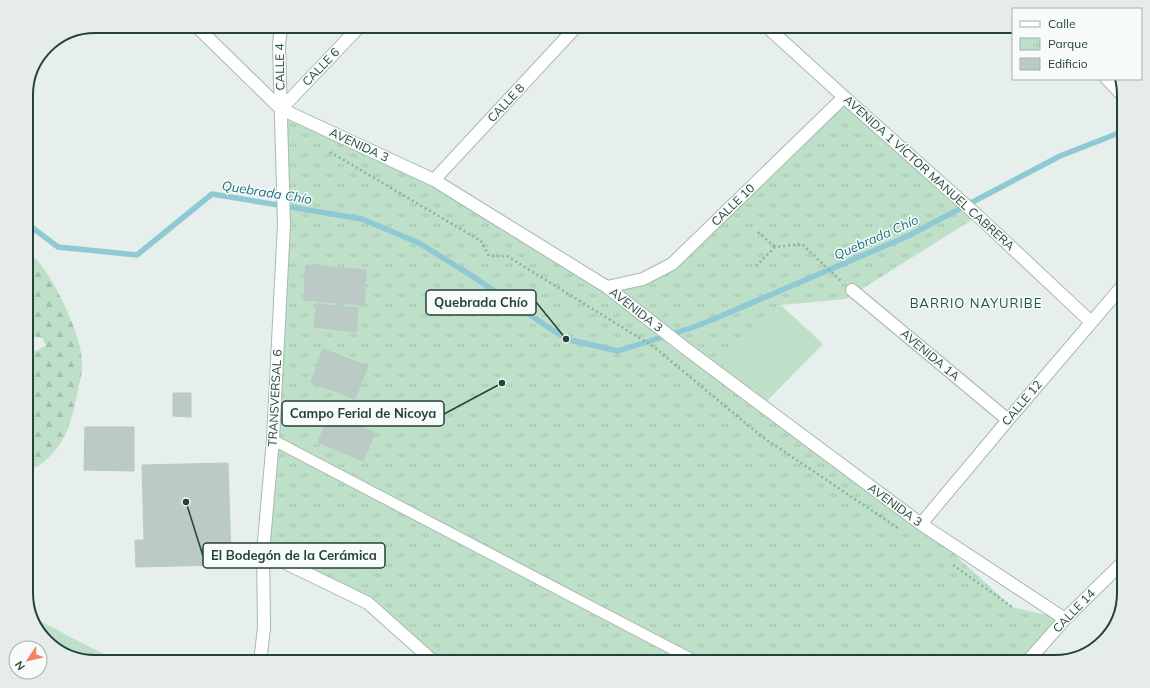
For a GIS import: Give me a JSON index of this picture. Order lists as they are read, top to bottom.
{
  "streets": {
    "street": [
      "CALLE 4",
      "CALLE 6",
      "CALLE 8",
      "AVENIDA 3",
      "AVENIDA 1 VÍCTOR MANUEL CABRERA",
      "CALLE 10",
      "AVENIDA 1A",
      "TRANSVERSAL 6",
      "CALLE 12",
      "CALLE 14"
    ]
  },
  "crossings": [
    ["CALLE 4", "CALLE 6"],
    ["CALLE 4", "AVENIDA 3"],
    ["CALLE 4", "TRANSVERSAL 6"],
    ["CALLE 6", "AVENIDA 3"],
    ["CALLE 6", "TRANSVERSAL 6"],
    ["CALLE 8", "AVENIDA 3"],
    ["AVENIDA 3", "CALLE 10"],
    ["AVENIDA 3", "TRANSVERSAL 6"],
    ["AVENIDA 3", "CALLE 12"],
    ["AVENIDA 3", "CALLE 14"],
    ["AVENIDA 1 VÍCTOR MANUEL CABRERA", "CALLE 10"],
    ["AVENIDA 1 VÍCTOR MANUEL CABRERA", "CALLE 12"],
    ["AVENIDA 1A", "CALLE 12"]
  ],
  "districts": ["BARRIO NAYURIBE"],
  "water": ["Quebrada Chío"],
  "places": ["Quebrada Chío", "Campo Ferial de Nicoya", "El Bodegón de la Cerámica"],
  "legend": ["Calle", "Parque", "Edificio"],
  "north": "bottom left"
}
